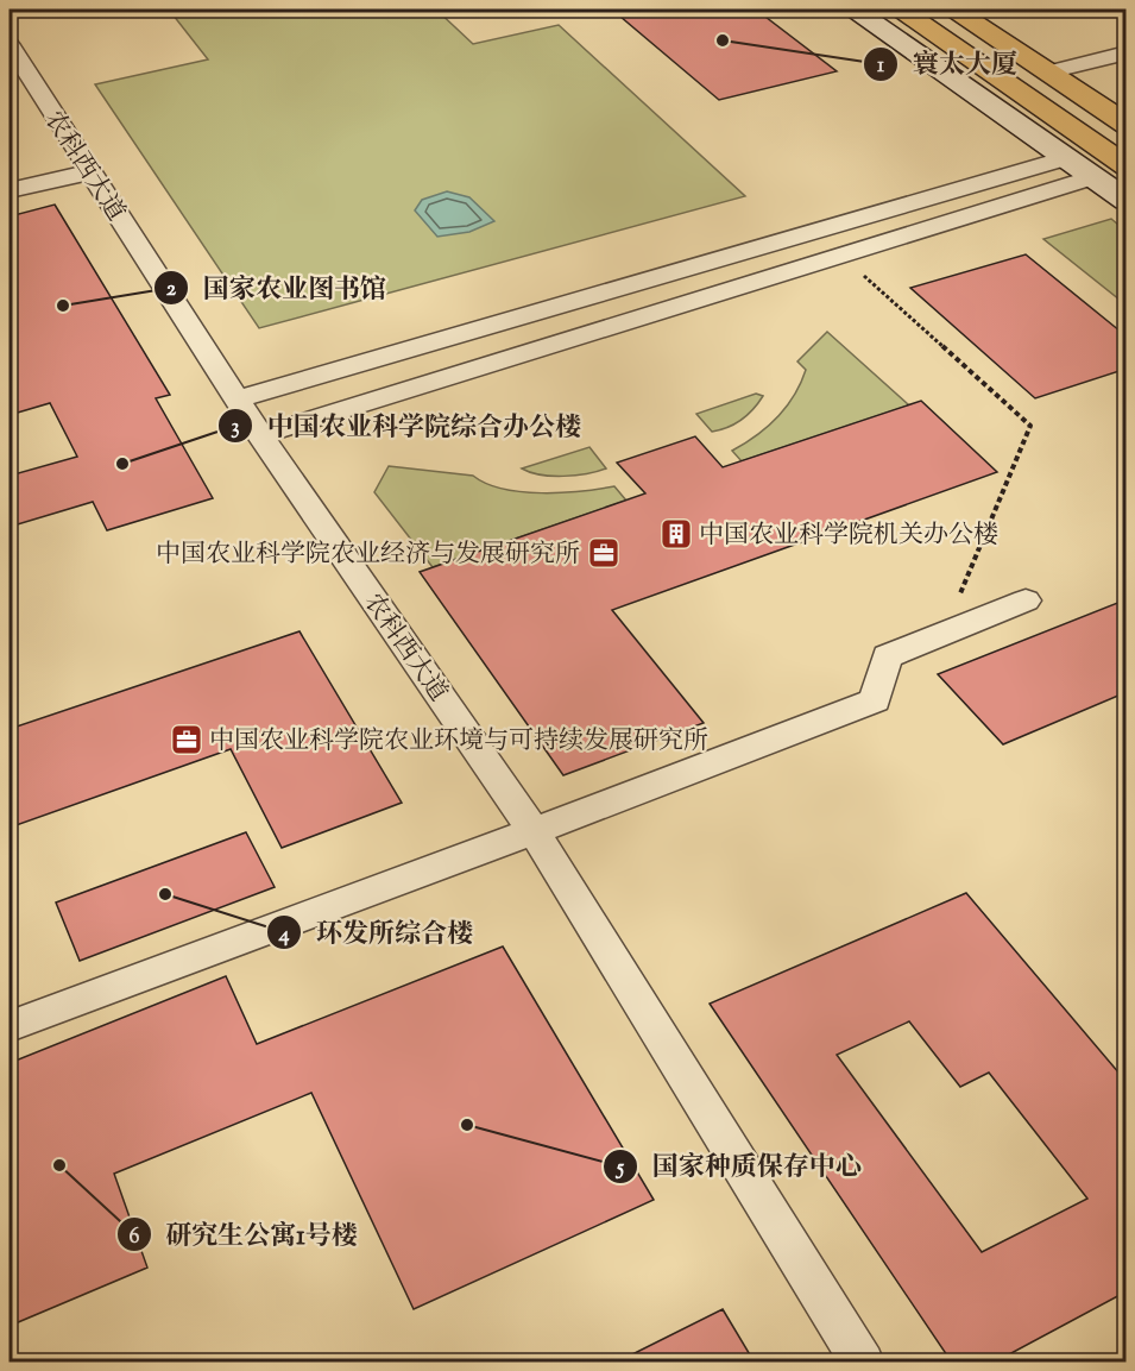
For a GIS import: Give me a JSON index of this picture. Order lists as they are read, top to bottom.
{
  "streets": {
    "street": ["农科西大道"]
  },
  "places": {
    "other": [
      "寰太大厦",
      "国家农业图书馆",
      "中国农业科学院综合办公楼",
      "环发所综合楼",
      "国家种质保存中心",
      "研究生公寓1号楼"
    ],
    "building": ["中国农业科学院机关办公楼"],
    "office": ["中国农业科学院农业经济与发展研究所", "中国农业科学院农业环境与可持续发展研究所"]
  }
}
